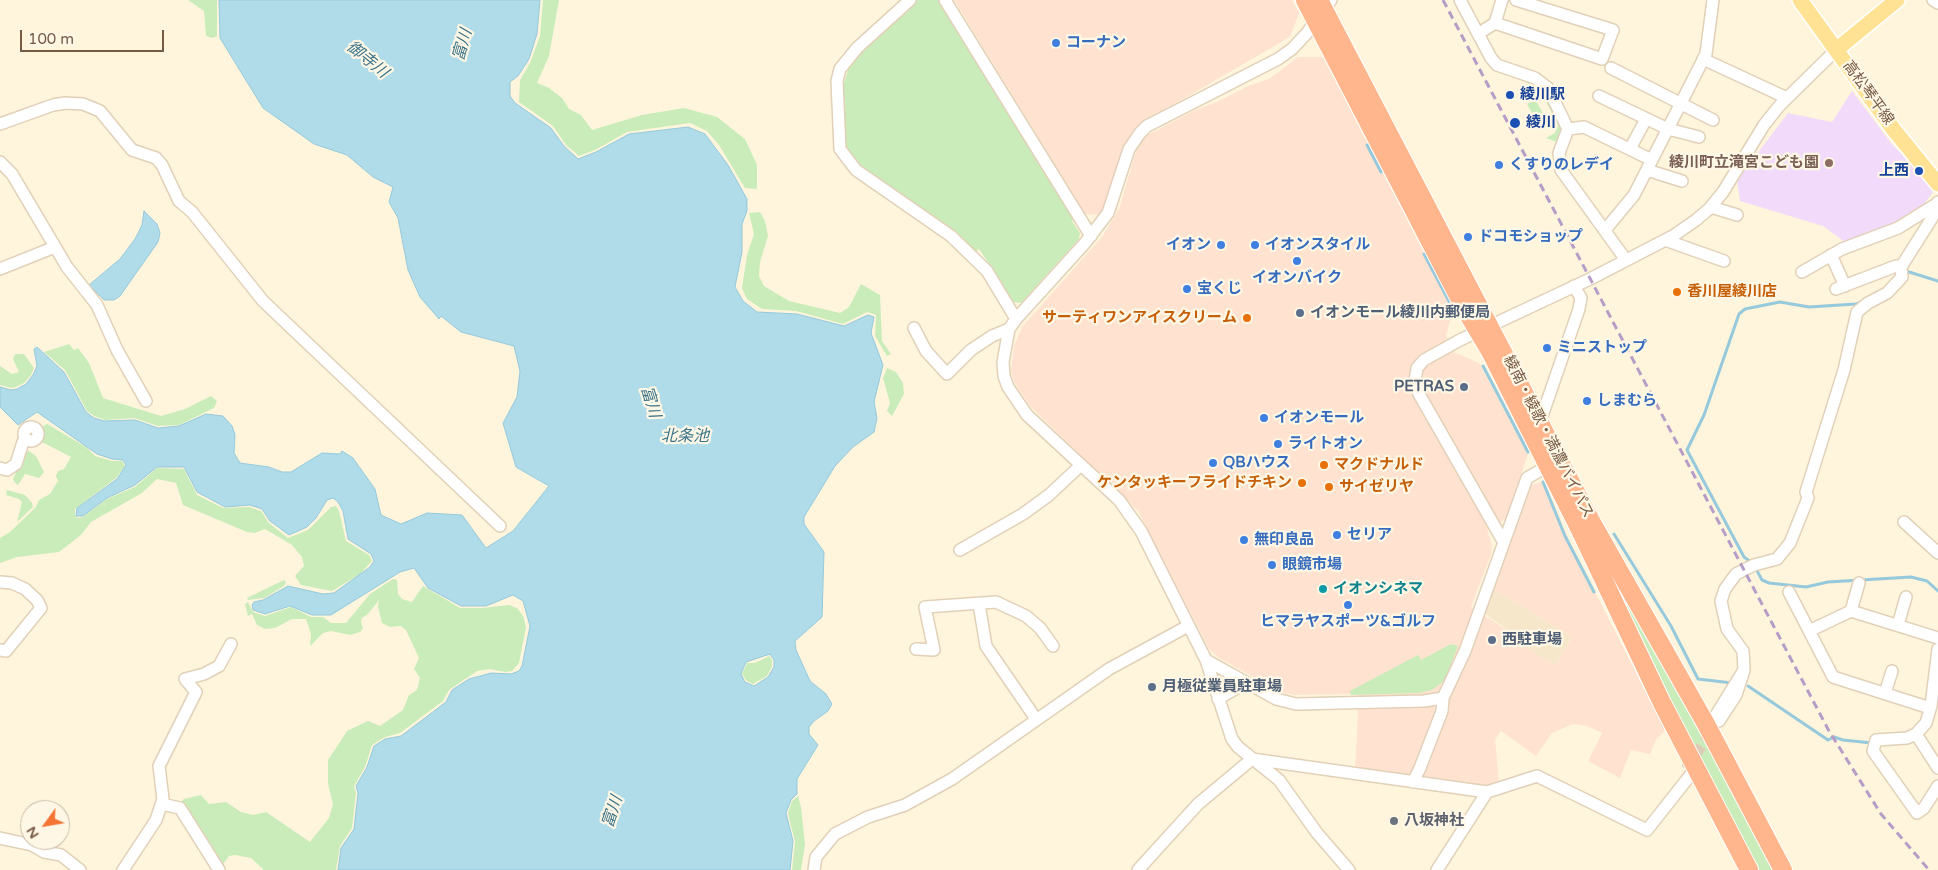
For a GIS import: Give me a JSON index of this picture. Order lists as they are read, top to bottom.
{
  "streets": {
    "highway": ["綾南・綾歌・満濃バイパス"],
    "main road": ["高松琴平線"]
  },
  "water": ["富川", "御寺川", "北条池"],
  "places": [
    "コーナン",
    "綾川駅",
    "綾川",
    "綾川町立滝宮こども園",
    "くすりのレデイ",
    "上西",
    "ドコモショップ",
    "イオン",
    "イオンスタイル",
    "イオンバイク",
    "宝くじ",
    "香川屋綾川店",
    "イオンモール綾川内郵便局",
    "サーティワンアイスクリーム",
    "ミニストップ",
    "PETRAS",
    "しまむら",
    "イオンモール",
    "ライトオン",
    "QBハウス",
    "マクドナルド",
    "ケンタッキーフライドチキン",
    "サイゼリヤ",
    "セリア",
    "無印良品",
    "眼鏡市場",
    "イオンシネマ",
    "ヒマラヤスポーツ&ゴルフ",
    "西駐車場",
    "月極従業員駐車場",
    "八坂神社"
  ],
  "scale_bar": "100 m",
  "north": "bottom left"
}
